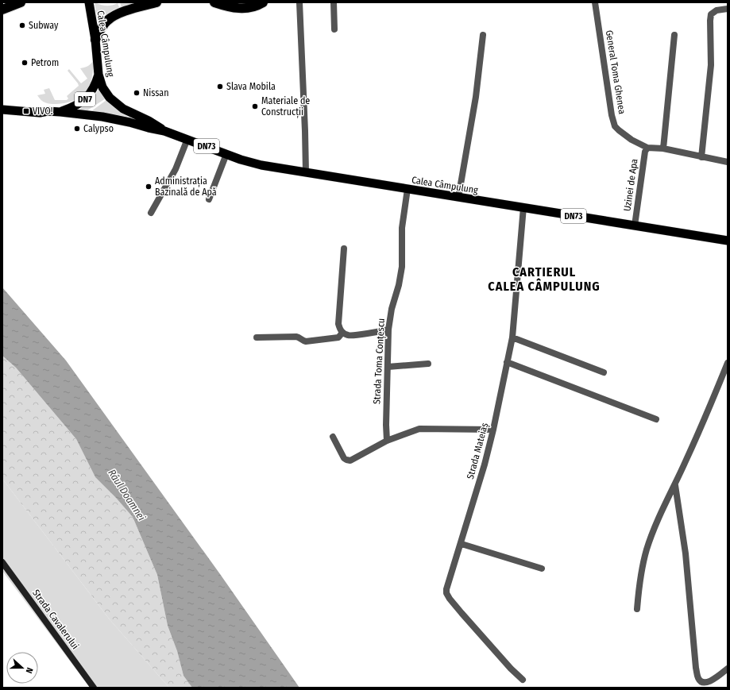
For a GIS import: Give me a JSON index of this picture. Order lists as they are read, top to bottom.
{
  "streets": {
    "highway": ["Calea Câmpulung", "DN7", "DN73"],
    "main road": ["Strada Cavalerului"],
    "street": [
      "General Toma Ghenea",
      "Uzinei de Apa",
      "Strada Toma Conțescu",
      "Strada Mateiaș"
    ]
  },
  "crossings": [
    ["Calea Câmpulung", "DN7"],
    ["Calea Câmpulung", "Uzinei de Apa"],
    ["Calea Câmpulung", "Strada Toma Conțescu"],
    ["Calea Câmpulung", "Strada Mateiaș"],
    ["General Toma Ghenea", "Uzinei de Apa"]
  ],
  "districts": ["CARTIERUL CALEA CÂMPULUNG"],
  "water": ["Râul Doamnei"],
  "places": {
    "other": [
      "Subway",
      "Petrom",
      "Slava Mobila",
      "Nissan",
      "Materiale de Construcții",
      "Calypso",
      "Administrația Bazinală de Apă"
    ],
    "transit": ["VIVO!"]
  },
  "north": "right"
}
